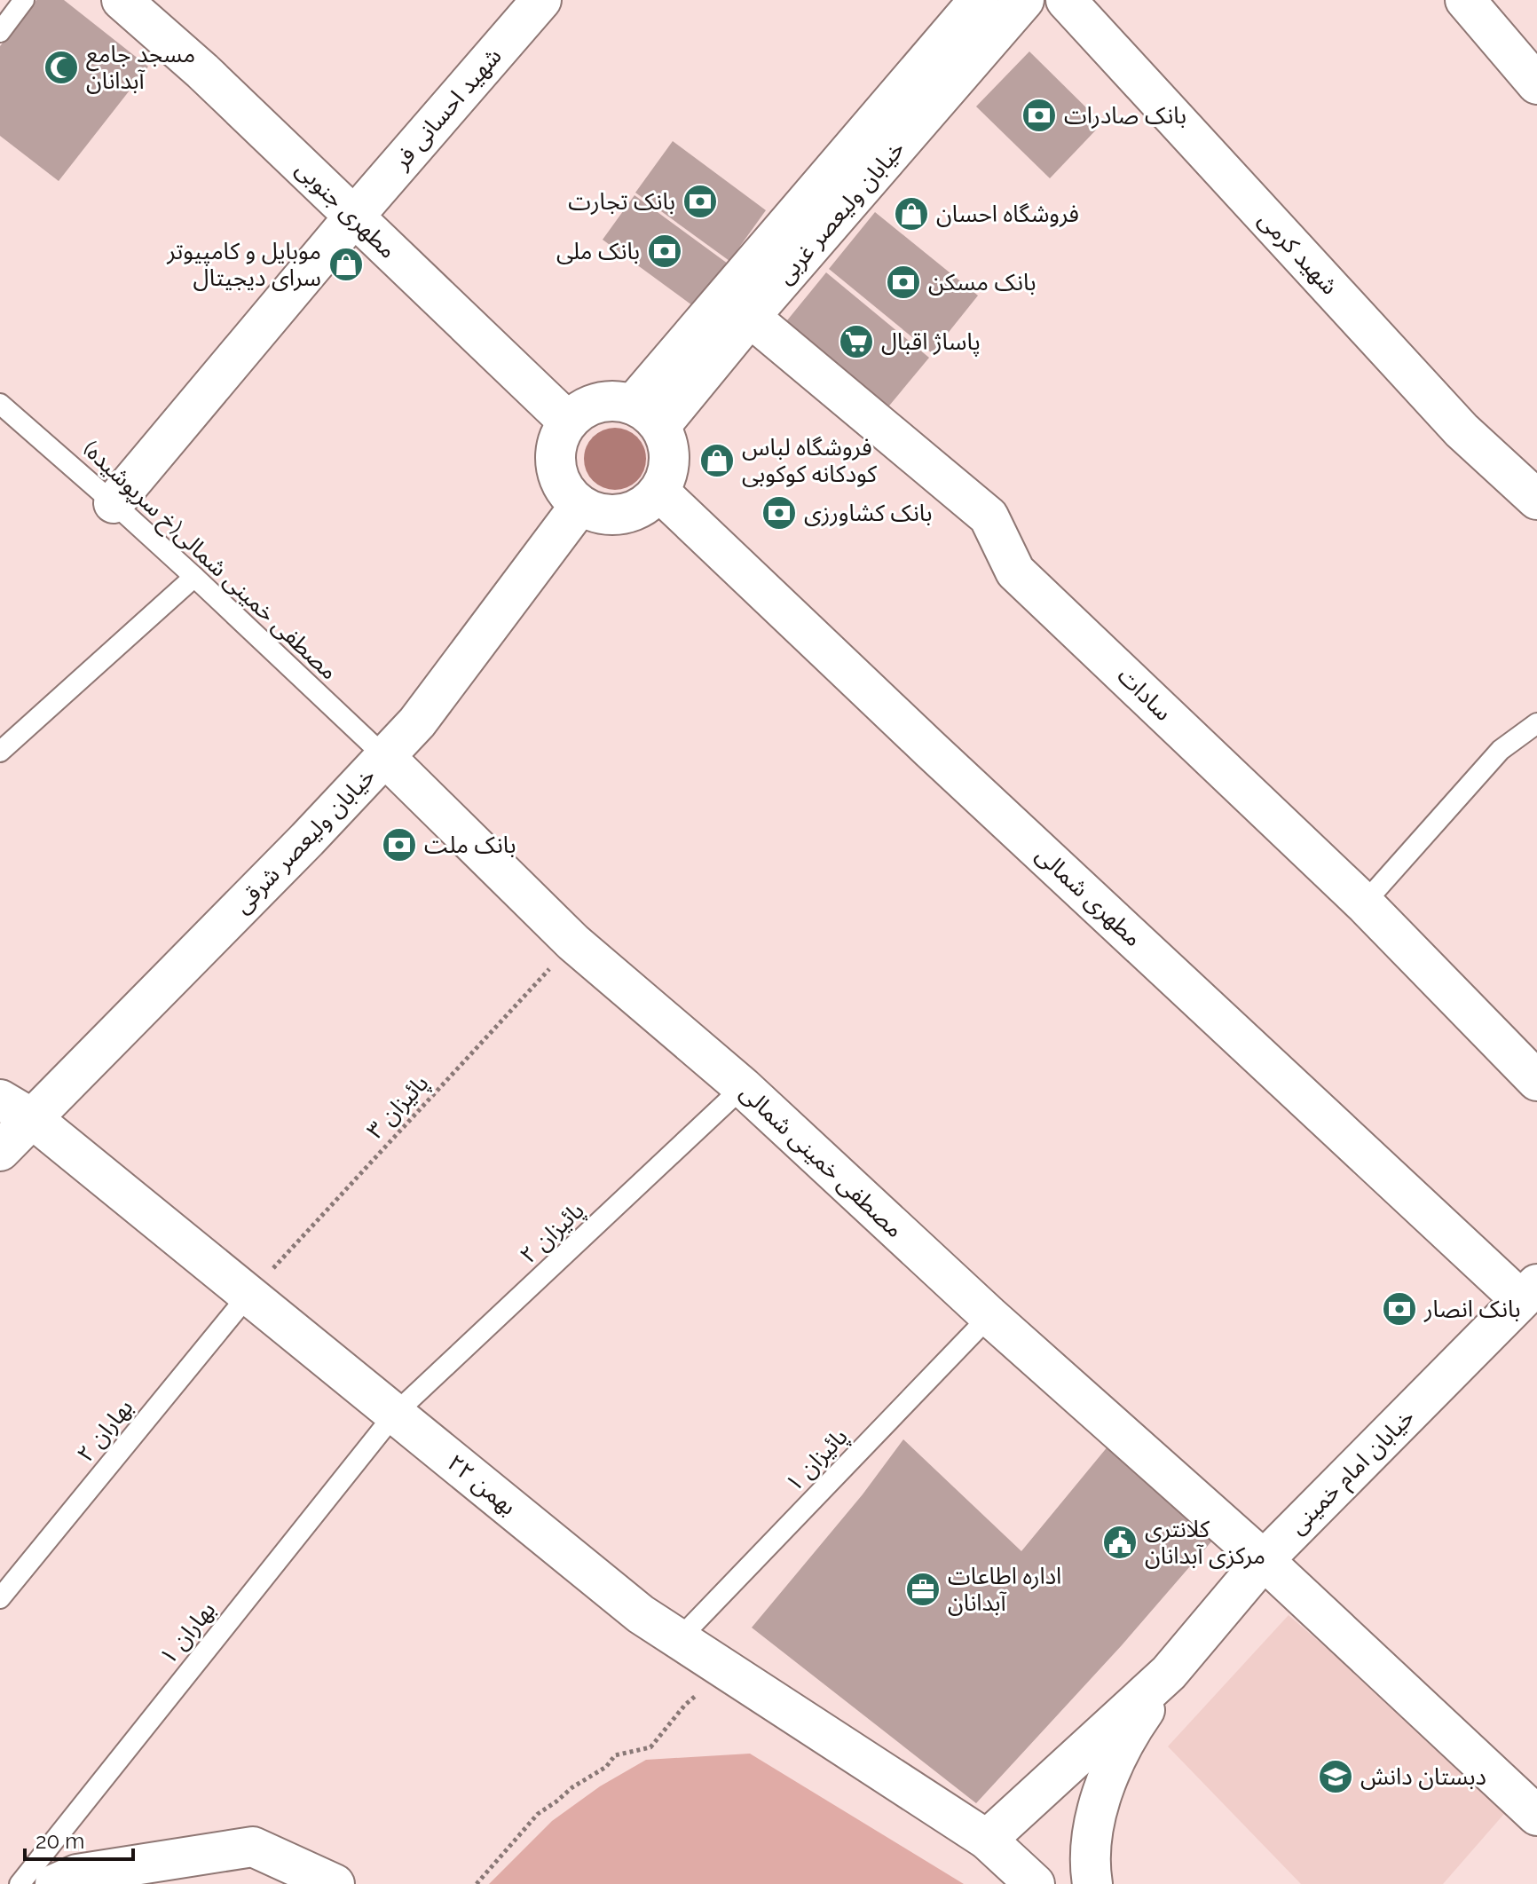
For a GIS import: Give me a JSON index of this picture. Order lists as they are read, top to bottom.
{
  "streets": {
    "main road": [
      "شهید احسانی فر",
      "مطهری جنوبی",
      "خیابان ولیعصر غربی",
      "شهید کرمی",
      "سادات",
      "خیابان ولیعصر شرقی",
      "مطهری شمالی",
      "مصطفی خمینی شمالی",
      "خیابان امام خمینی",
      "۲۲ بهمن"
    ],
    "lane": [
      "مصطفی خمینی شمالی(خ سرپوشیده)",
      "پائیزان ۲",
      "بهاران ۲",
      "پائیزان ۱",
      "بهاران ۱"
    ],
    "path": ["پائیزان ۳"]
  },
  "crossings": [
    ["شهید احسانی فر", "مطهری جنوبی"],
    ["شهید احسانی فر", "مصطفی خمینی شمالی(خ سرپوشیده)"],
    ["مطهری جنوبی", "خیابان ولیعصر غربی"],
    ["مطهری جنوبی", "خیابان ولیعصر شرقی"],
    ["مطهری جنوبی", "مطهری شمالی"],
    ["خیابان ولیعصر غربی", "سادات"],
    ["خیابان ولیعصر غربی", "خیابان ولیعصر شرقی"],
    ["خیابان ولیعصر غربی", "مطهری شمالی"],
    ["مصطفی خمینی شمالی(خ سرپوشیده)", "خیابان ولیعصر شرقی"],
    ["مصطفی خمینی شمالی(خ سرپوشیده)", "مصطفی خمینی شمالی"],
    ["خیابان ولیعصر شرقی", "مطهری شمالی"],
    ["خیابان ولیعصر شرقی", "مصطفی خمینی شمالی"],
    ["خیابان ولیعصر شرقی", "۲۲ بهمن"],
    ["مطهری شمالی", "خیابان امام خمینی"],
    ["پائیزان ۳", "مصطفی خمینی شمالی"],
    ["پائیزان ۳", "بهاران ۲"],
    ["پائیزان ۳", "۲۲ بهمن"],
    ["مصطفی خمینی شمالی", "پائیزان ۲"],
    ["مصطفی خمینی شمالی", "پائیزان ۱"],
    ["مصطفی خمینی شمالی", "خیابان امام خمینی"],
    ["پائیزان ۲", "۲۲ بهمن"],
    ["پائیزان ۲", "بهاران ۱"],
    ["بهاران ۲", "۲۲ بهمن"],
    ["پائیزان ۱", "۲۲ بهمن"],
    ["خیابان امام خمینی", "۲۲ بهمن"],
    ["۲۲ بهمن", "بهاران ۱"]
  ],
  "places": {
    "mosque": ["مسجد جامع آبدانان"],
    "bank": [
      "بانک صادرات",
      "بانک تجارت",
      "بانک ملی",
      "بانک مسکن",
      "بانک کشاورزی",
      "بانک ملت",
      "بانک انصار"
    ],
    "shop": ["فروشگاه احسان", "موبایل و کامپیوتر سرای دیجیتال", "فروشگاه لباس کودکانه کوکوبی"],
    "supermarket": ["پاساژ اقبال"],
    "public building": ["کلانتری مرکزی آبدانان"],
    "office": ["اداره اطاعات آبدانان"],
    "school or university": ["دبستان دانش"]
  },
  "scale_bar": "20 m"
}
